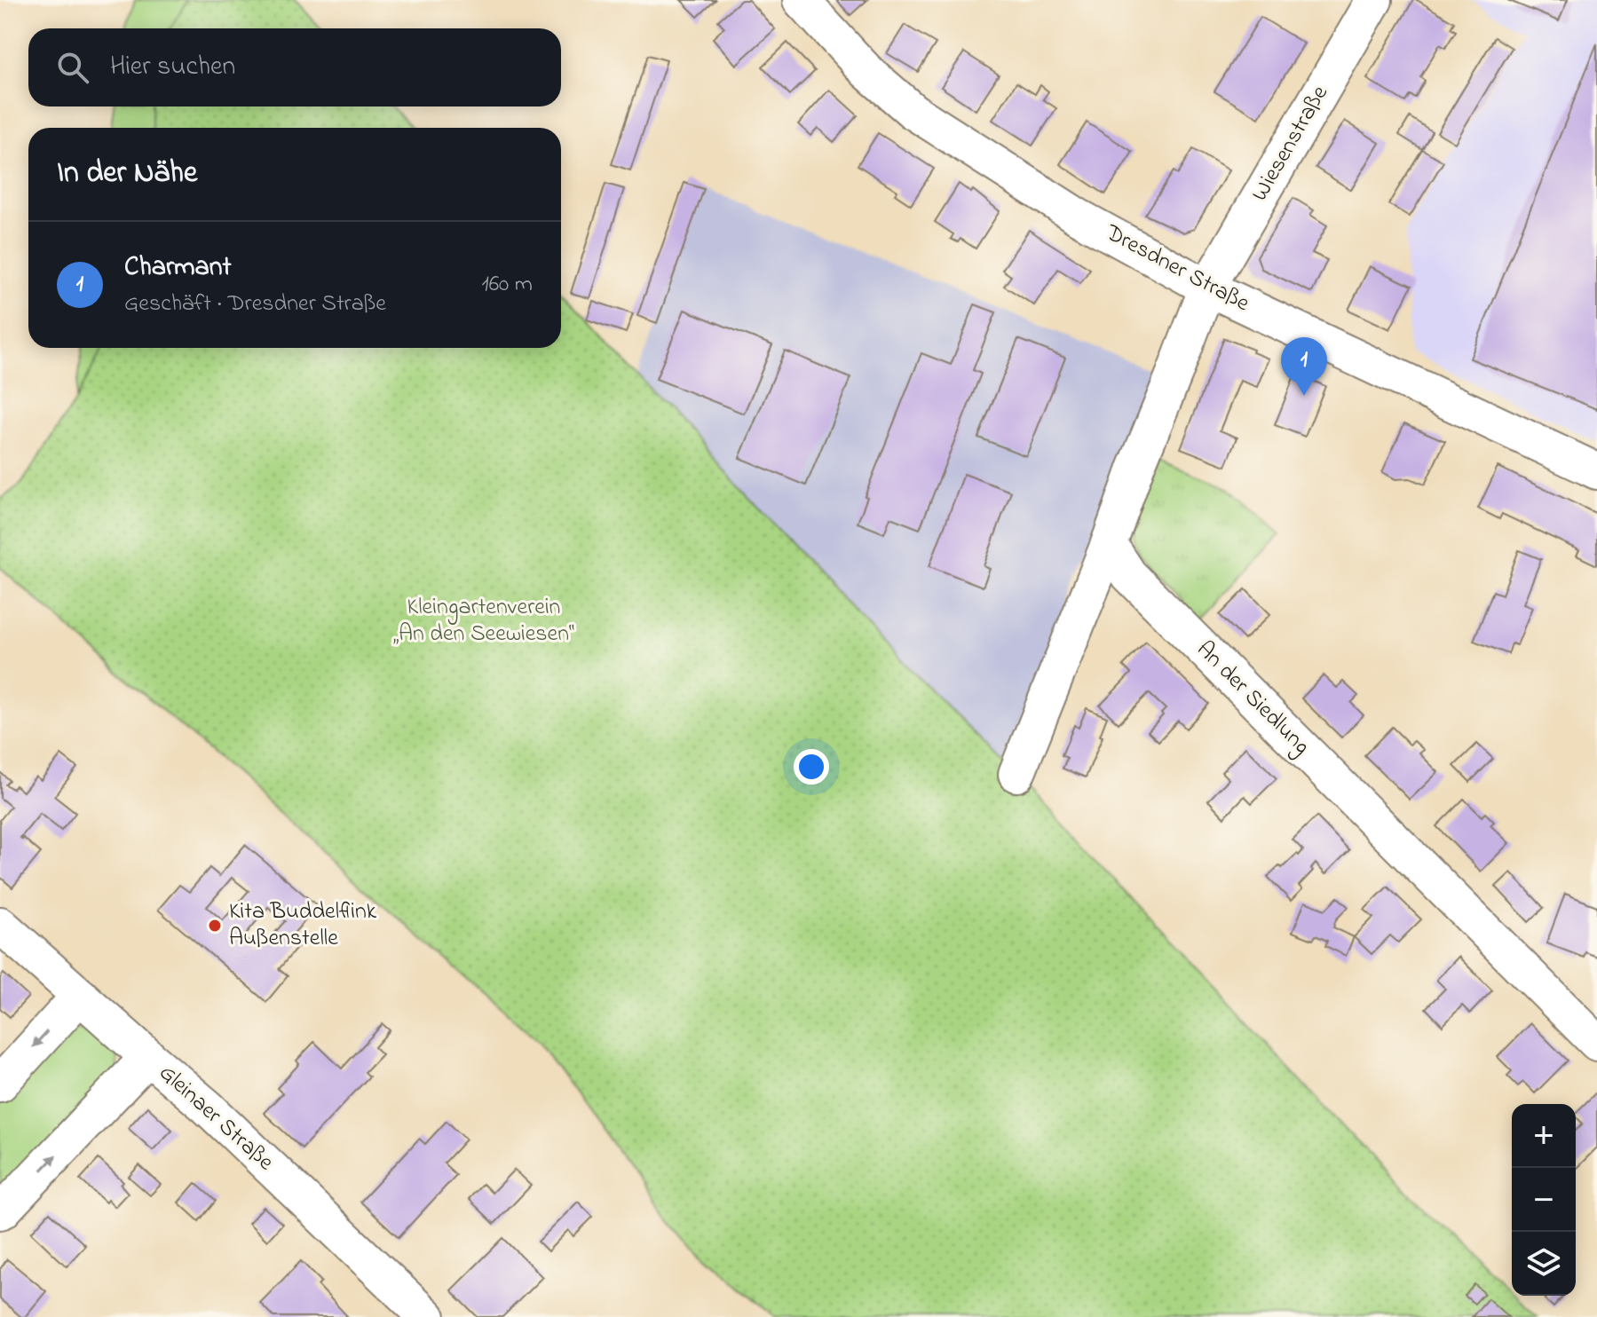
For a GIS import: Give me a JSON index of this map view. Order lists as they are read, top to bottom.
{
  "streets": {
    "street": [
      "Wiesenstraße",
      "Dresdner Straße",
      "An der Siedlung",
      "Gleinaer Straße"
    ]
  },
  "crossings": [
    ["Wiesenstraße", "Dresdner Straße"]
  ],
  "parks": ["Kleingartenverein „An den Seewiesen“"],
  "places": ["Kita Buddelflink Außenstelle"],
  "page": {
    "search": "Hier suchen",
    "heading": "In der Nähe",
    "list": [
      {
        "mark": "1",
        "name": "Charmant",
        "note": "Geschäft · Dresdner Straße",
        "value": "160 m"
      }
    ],
    "pins": "1",
    "map_buttons": ["+", "−"]
  }
}
